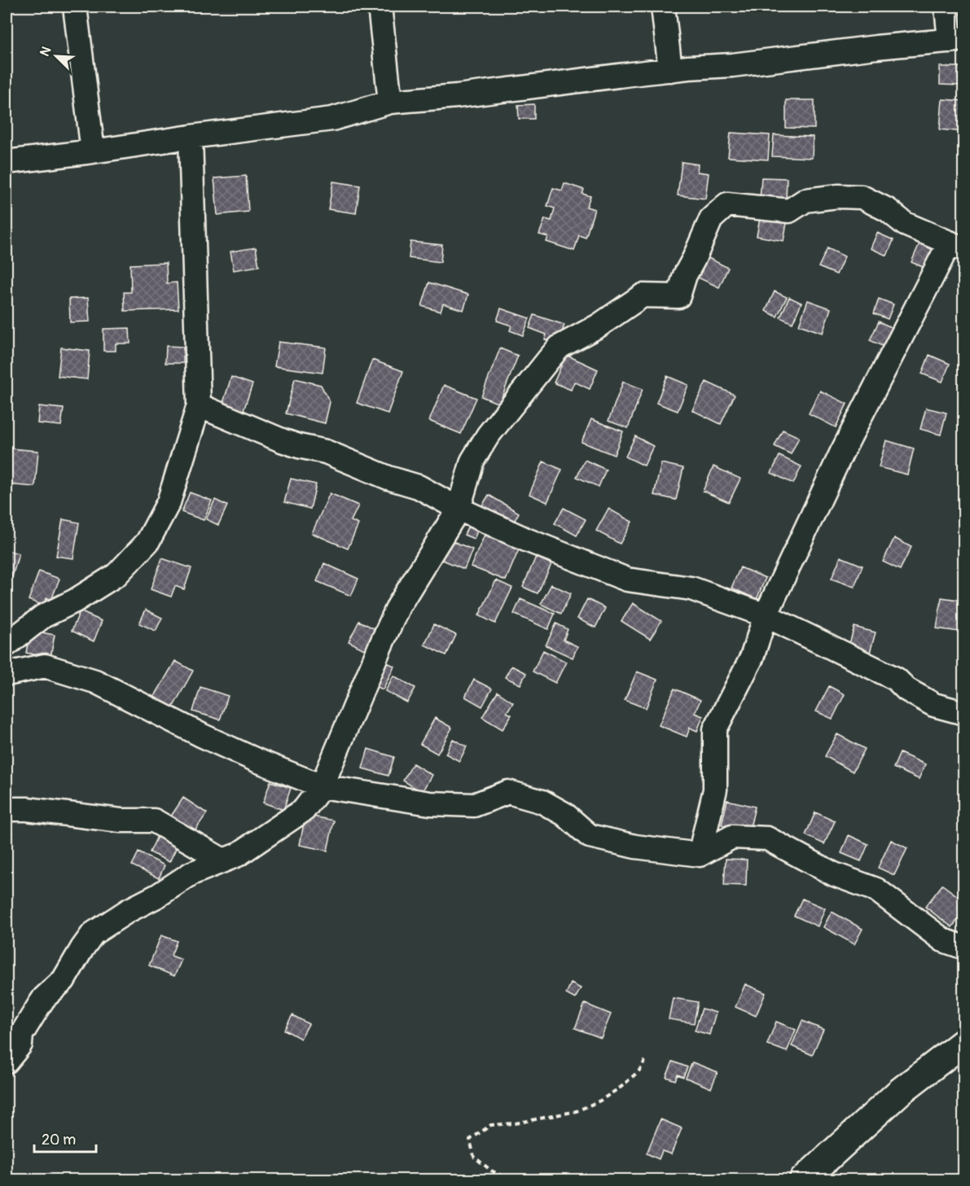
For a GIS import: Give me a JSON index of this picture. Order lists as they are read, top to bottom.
{
  "scale_bar": "20 m",
  "north": "top left"
}
